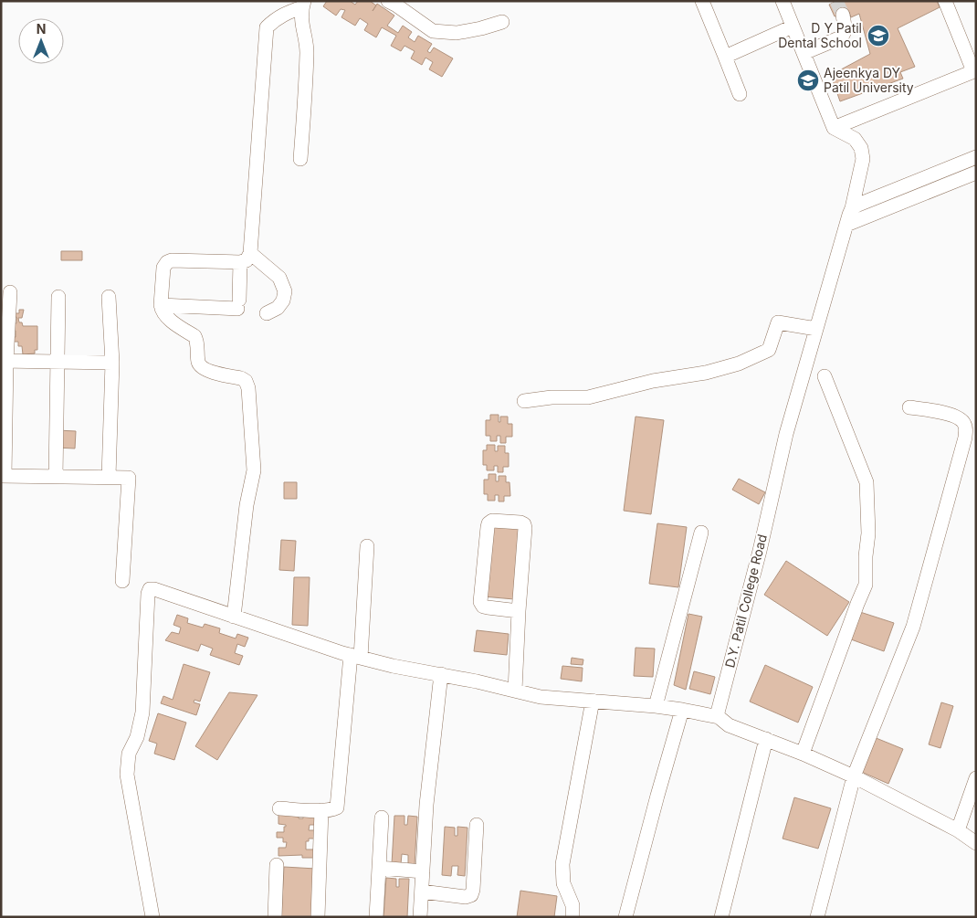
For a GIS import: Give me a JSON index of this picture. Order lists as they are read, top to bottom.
{
  "streets": {
    "street": ["D.Y. Patil College Road"]
  },
  "places": {
    "school or university": ["D Y Patil Dental School", "Ajeenkya DY Patil University"]
  },
  "north": "top"
}
